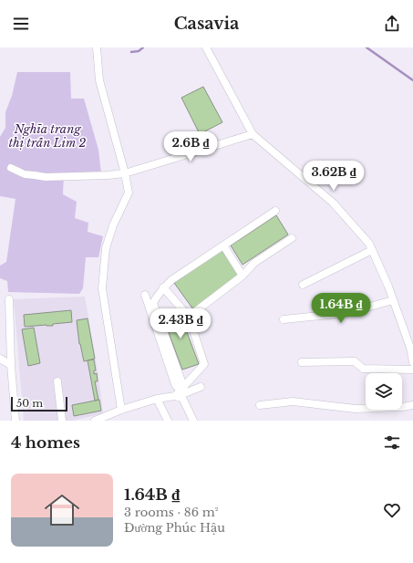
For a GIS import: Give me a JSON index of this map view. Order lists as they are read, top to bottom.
{
  "parks": ["Nghĩa trang thị trấn Lim 2"],
  "scale_bar": "50 m",
  "page": {
    "header": "Casavia",
    "price": [
      "2.6B ₫",
      "3.62B ₫",
      "1.64B ₫",
      "2.43B ₫"
    ],
    "scale": "50 m",
    "heading": "4 homes",
    "list": [
      {
        "name": "1.64B ₫",
        "note": "3 rooms · 86 m² · Đường Phúc Hậu"
      }
    ]
  }
}
